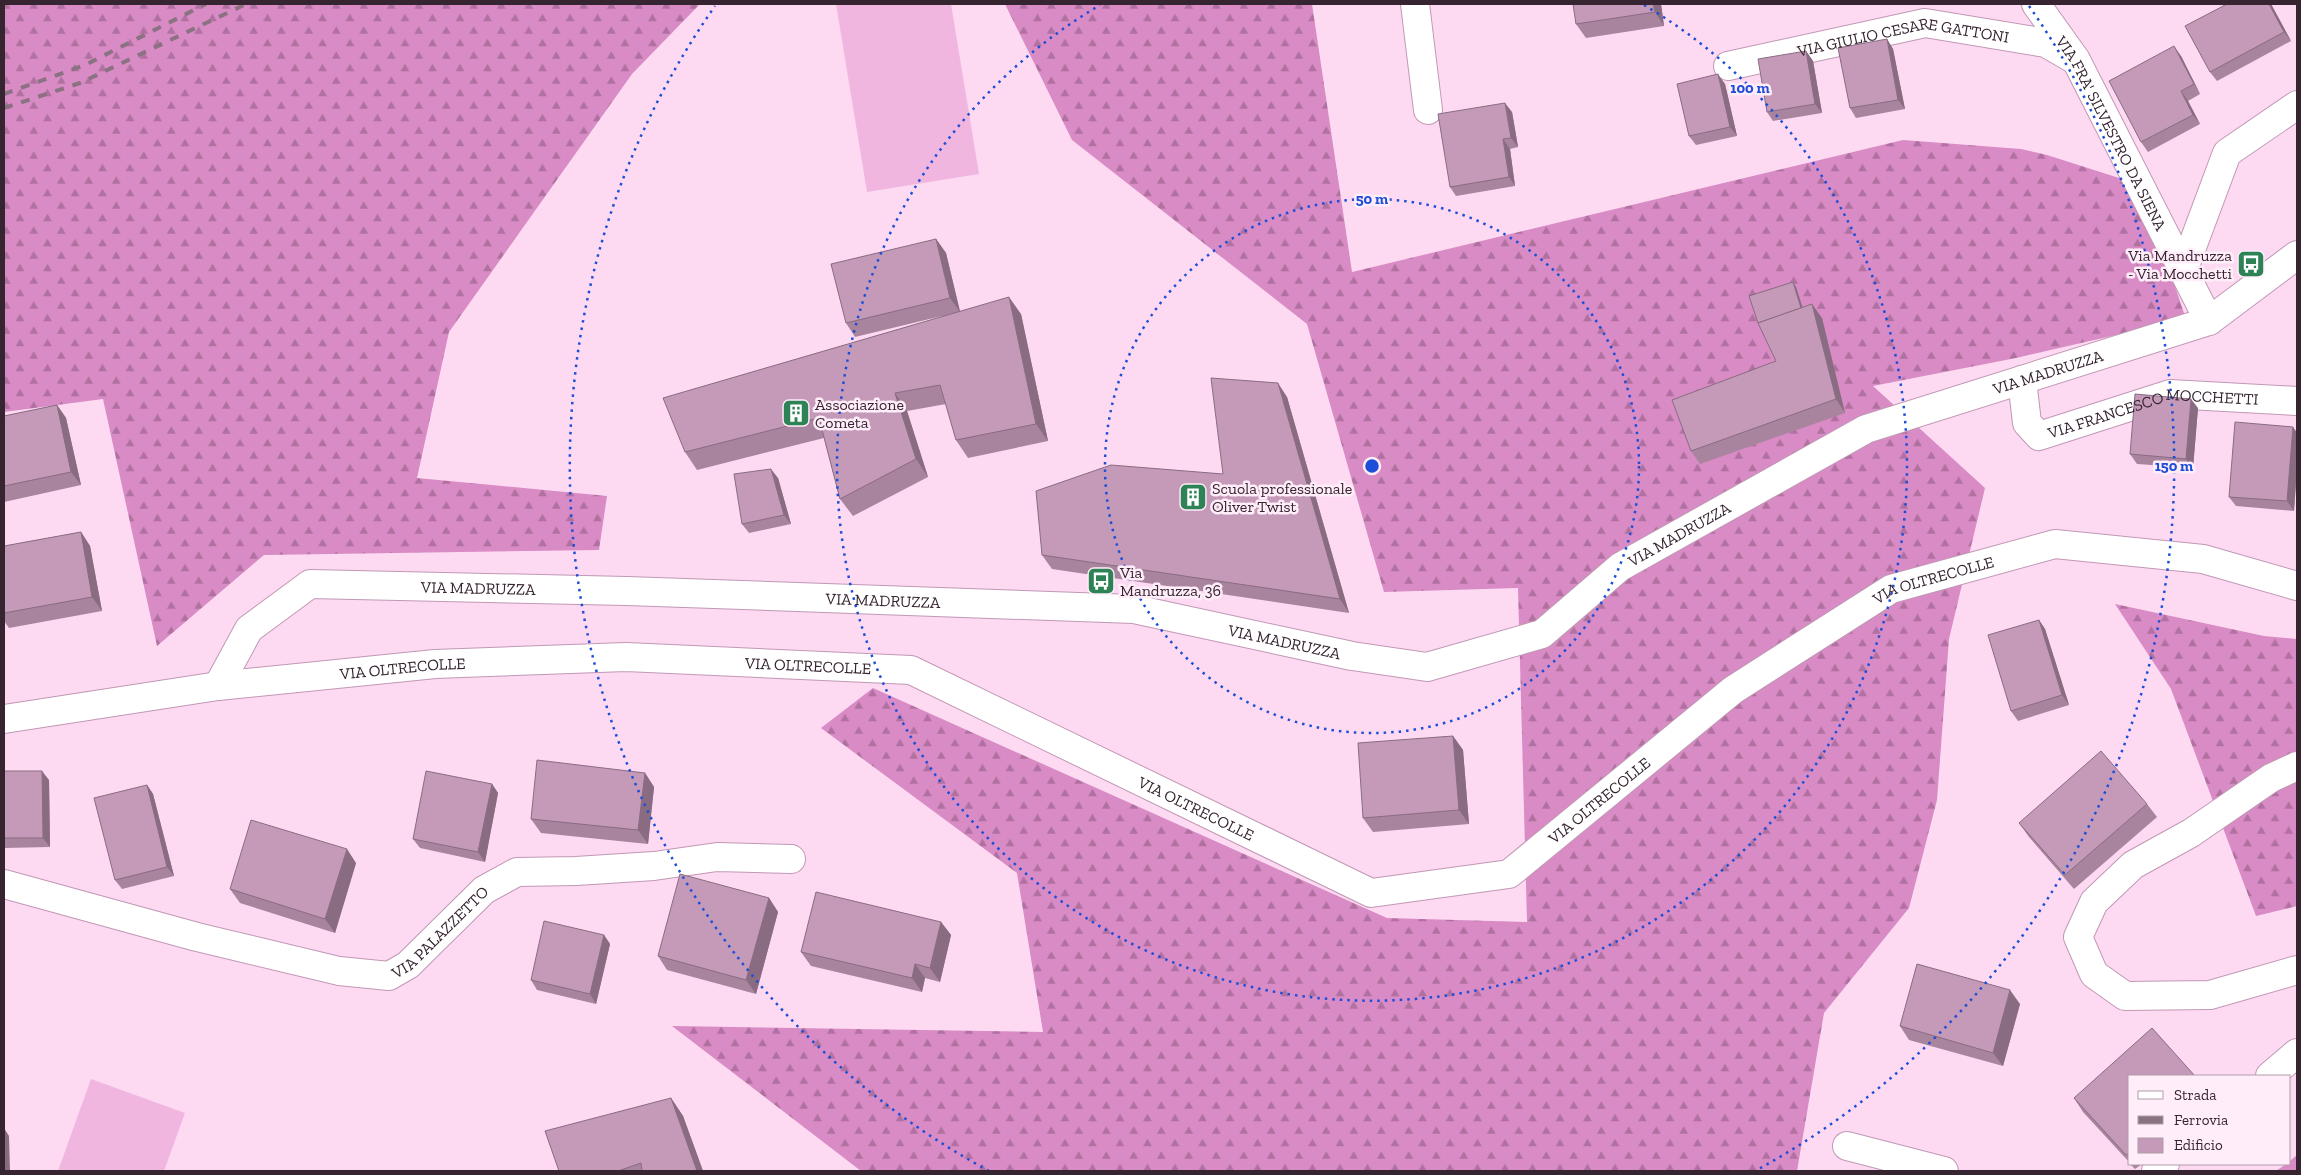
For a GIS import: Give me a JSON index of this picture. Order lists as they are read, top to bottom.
{
  "streets": {
    "street": [
      "VIA GIULIO CESARE GATTONI",
      "VIA FRA' SILVESTRO DA SIENA",
      "VIA MADRUZZA",
      "VIA FRANCESCO MOCCHETTI",
      "VIA OLTRECOLLE",
      "VIA PALAZZETTO"
    ]
  },
  "crossings": [
    ["VIA GIULIO CESARE GATTONI", "VIA FRA' SILVESTRO DA SIENA"],
    ["VIA FRA' SILVESTRO DA SIENA", "VIA MADRUZZA"],
    ["VIA MADRUZZA", "VIA FRANCESCO MOCCHETTI"],
    ["VIA MADRUZZA", "VIA OLTRECOLLE"]
  ],
  "places": {
    "bus stop": ["Via Mandruzza - Via Mocchetti", "Via Mandruzza, 36"],
    "building": ["Associazione Cometa", "Scuola professionale Oliver Twist"]
  },
  "legend": ["Strada", "Ferrovia", "Edificio"],
  "rings": ["100 m", "50 m", "150 m"]
}
